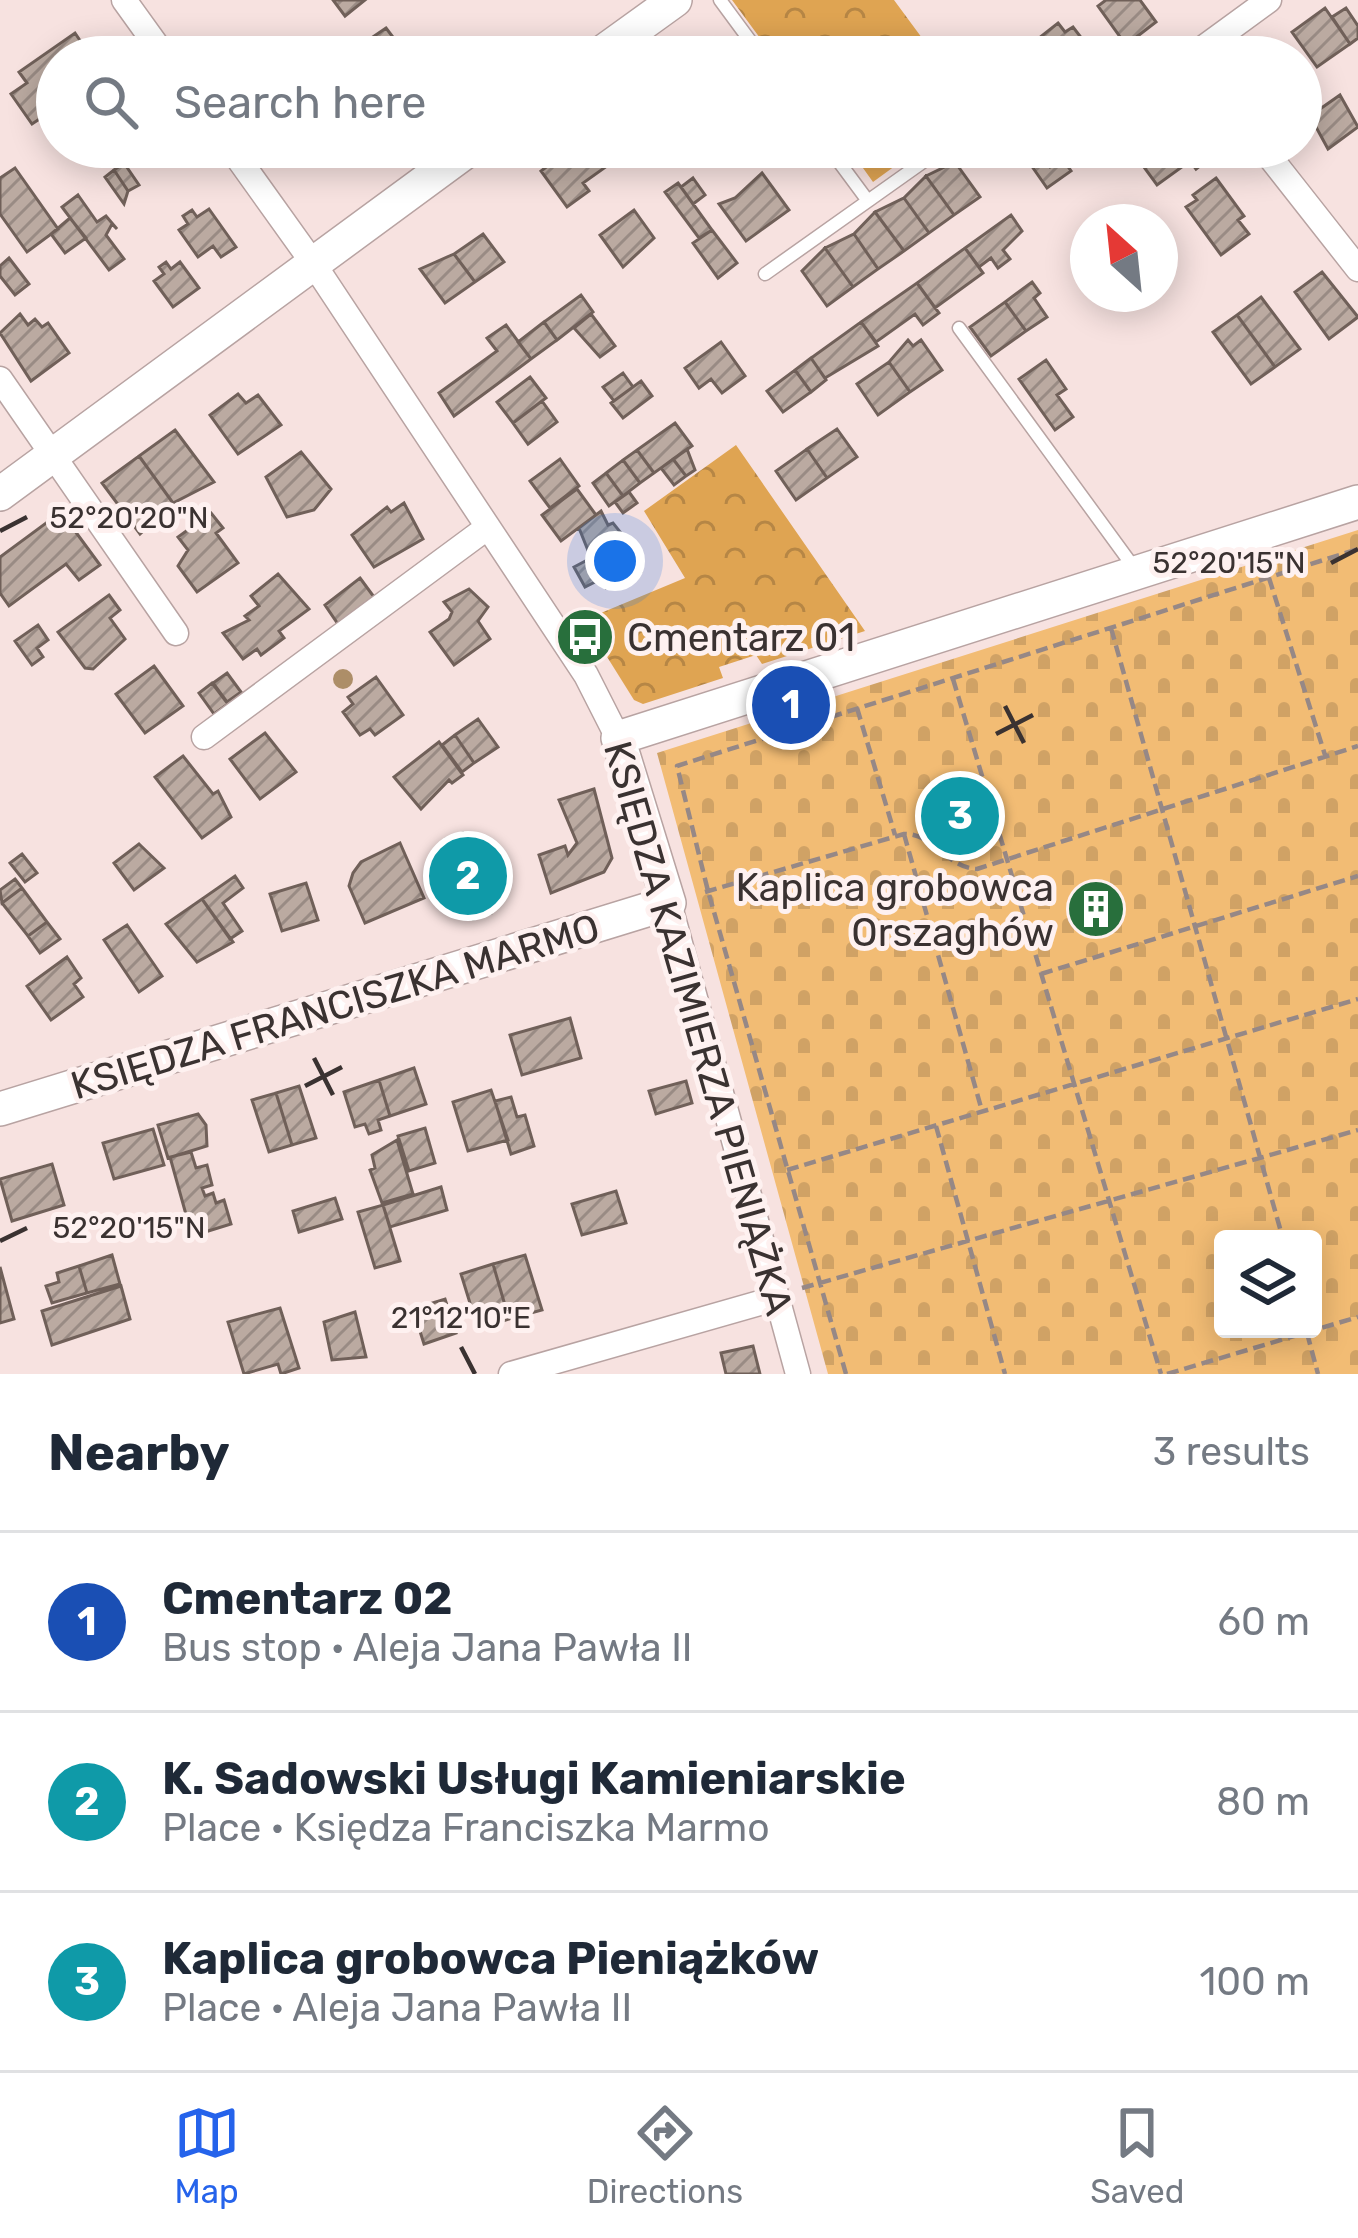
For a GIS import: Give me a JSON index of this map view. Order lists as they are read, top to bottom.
{
  "streets": {
    "street": ["KSIĘDZA FRANCISZKA MARMO", "KSIĘDZA KAZIMIERZA PIENIĄŻKA"]
  },
  "crossings": [
    ["KSIĘDZA FRANCISZKA MARMO", "KSIĘDZA KAZIMIERZA PIENIĄŻKA"]
  ],
  "places": {
    "bus stop": ["Cmentarz 01"],
    "building": ["Kaplica grobowca Orszaghów"]
  },
  "north": "top left",
  "page": {
    "search": "Search here",
    "pins": ["1", "3", "2"],
    "heading": ["Nearby", "3 results"],
    "list": [
      {
        "mark": "1",
        "name": "Cmentarz 02",
        "note": "Bus stop · Aleja Jana Pawła II",
        "value": "60 m"
      },
      {
        "mark": "2",
        "name": "K. Sadowski Usługi Kamieniarskie",
        "note": "Place · Księdza Franciszka Marmo",
        "value": "80 m"
      },
      {
        "mark": "3",
        "name": "Kaplica grobowca Pieniążków",
        "note": "Place · Aleja Jana Pawła II",
        "value": "100 m"
      }
    ],
    "nav": ["Map", "Directions", "Saved"]
  },
  "coordinates": ["52°20'20\"N", "52°20'15\"N", "21°12'10\"E"]
}
